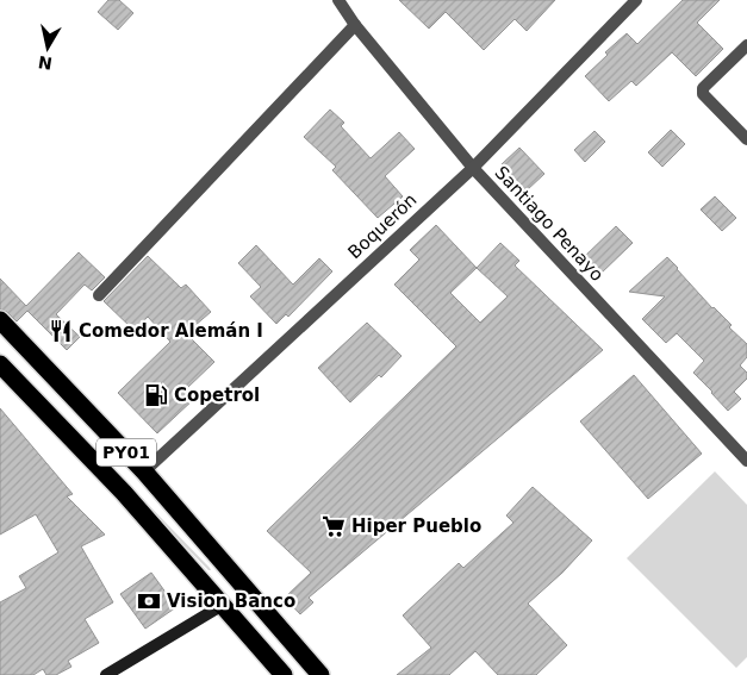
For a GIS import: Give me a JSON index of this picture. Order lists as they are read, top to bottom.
{
  "streets": {
    "highway": ["PY01"],
    "street": ["Santiago Penayo", "Boquerón"]
  },
  "crossings": [
    ["Santiago Penayo", "Boquerón"],
    ["Boquerón", "PY01"]
  ],
  "places": {
    "restaurant": ["Comedor Alemán I"],
    "fuel station": ["Copetrol"],
    "supermarket": ["Hiper Pueblo"],
    "bank": ["Vision Banco"]
  },
  "north": "bottom"
}
